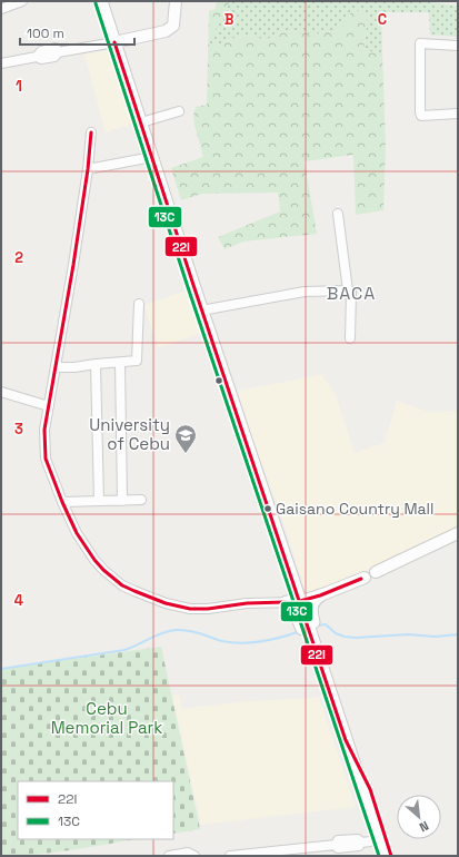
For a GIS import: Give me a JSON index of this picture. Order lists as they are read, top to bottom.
{
  "districts": ["BACA"],
  "parks": ["Cebu Memorial Park"],
  "places": {
    "school or university": ["University of Cebu"],
    "other": ["Gaisano Country Mall"]
  },
  "lines": ["transit line 13C", "transit line 22I"],
  "legend": ["22I", "13C"],
  "scale_bar": "100 m",
  "north": "bottom right",
  "grid": {
    "columns": ["B", "C"],
    "rows": [
      "1",
      "2",
      "3",
      "4"
    ]
  }
}
